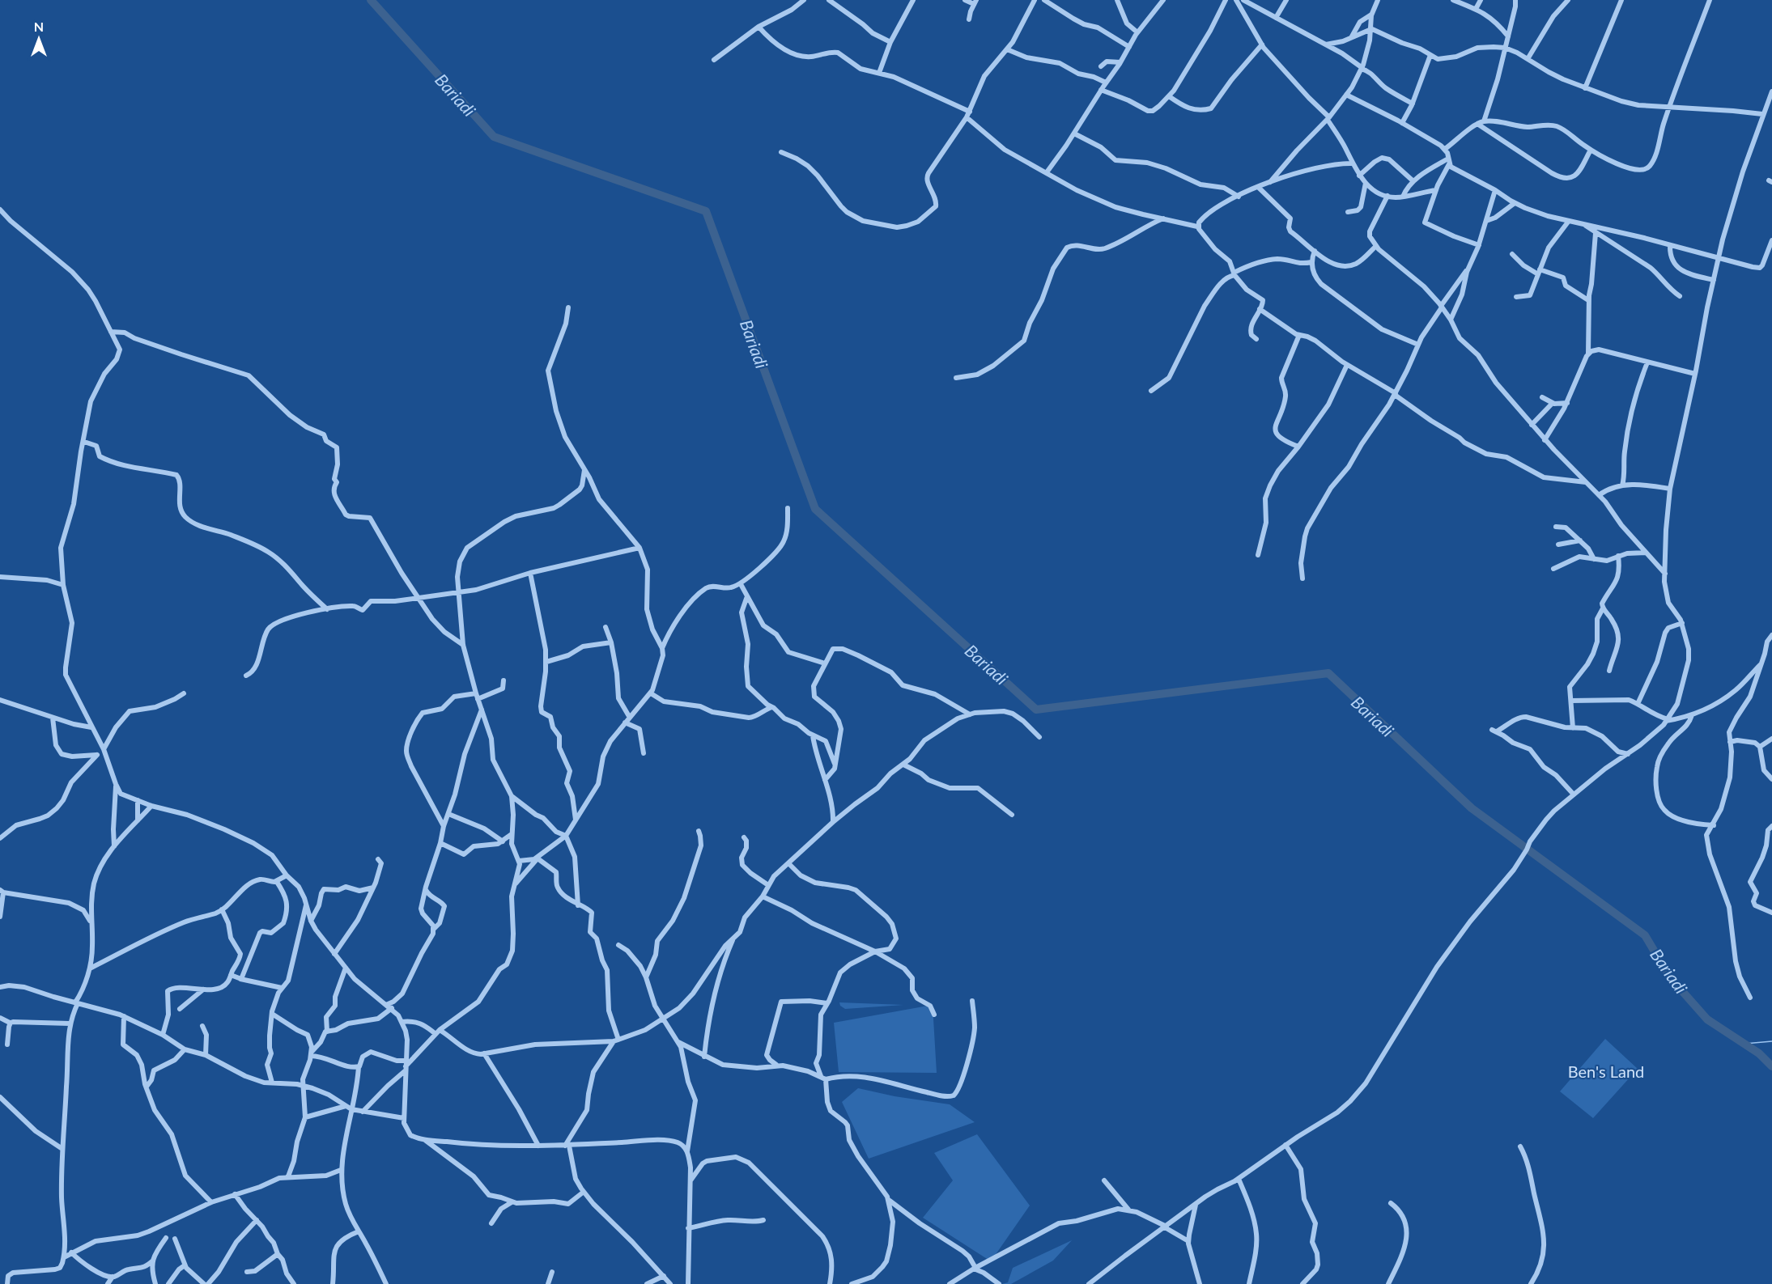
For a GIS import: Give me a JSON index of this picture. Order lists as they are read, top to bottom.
{
  "water": ["Bariadi"],
  "parks": ["Ben's Land"],
  "north": "top"
}
